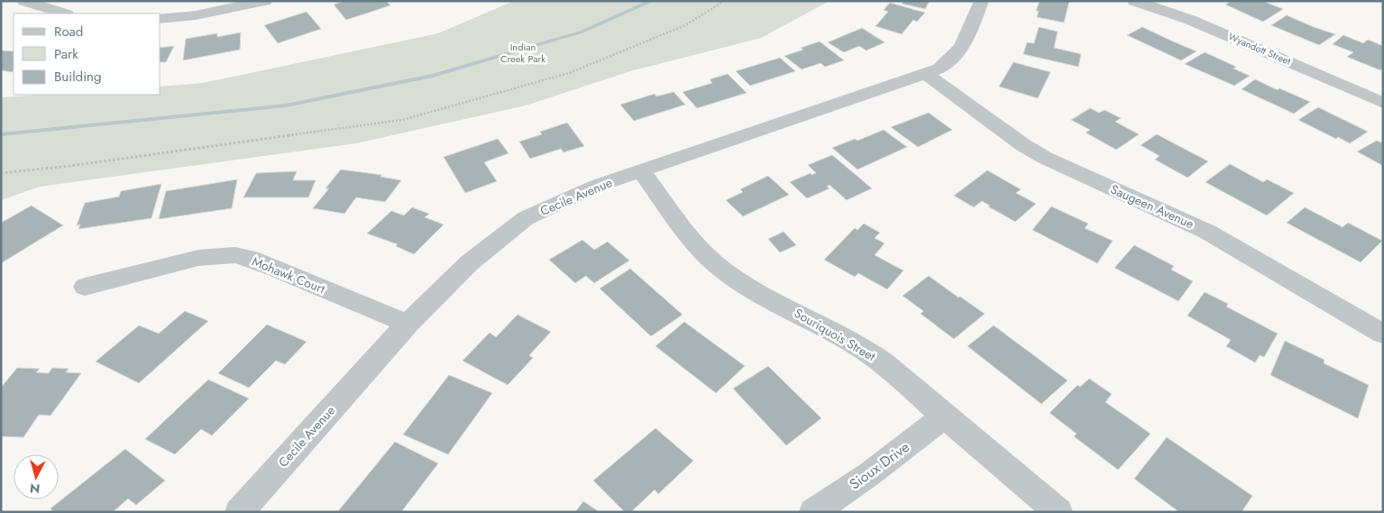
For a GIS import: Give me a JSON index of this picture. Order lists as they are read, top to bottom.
{
  "streets": {
    "street": [
      "Wyandott Street",
      "Cecile Avenue",
      "Saugeen Avenue",
      "Mohawk Court",
      "Souriquois Street",
      "Sioux Drive"
    ]
  },
  "crossings": [
    ["Cecile Avenue", "Saugeen Avenue"],
    ["Cecile Avenue", "Mohawk Court"],
    ["Cecile Avenue", "Souriquois Street"],
    ["Souriquois Street", "Sioux Drive"]
  ],
  "parks": ["Indian Creek Park"],
  "legend": ["Road", "Park", "Building"],
  "north": "bottom"
}
